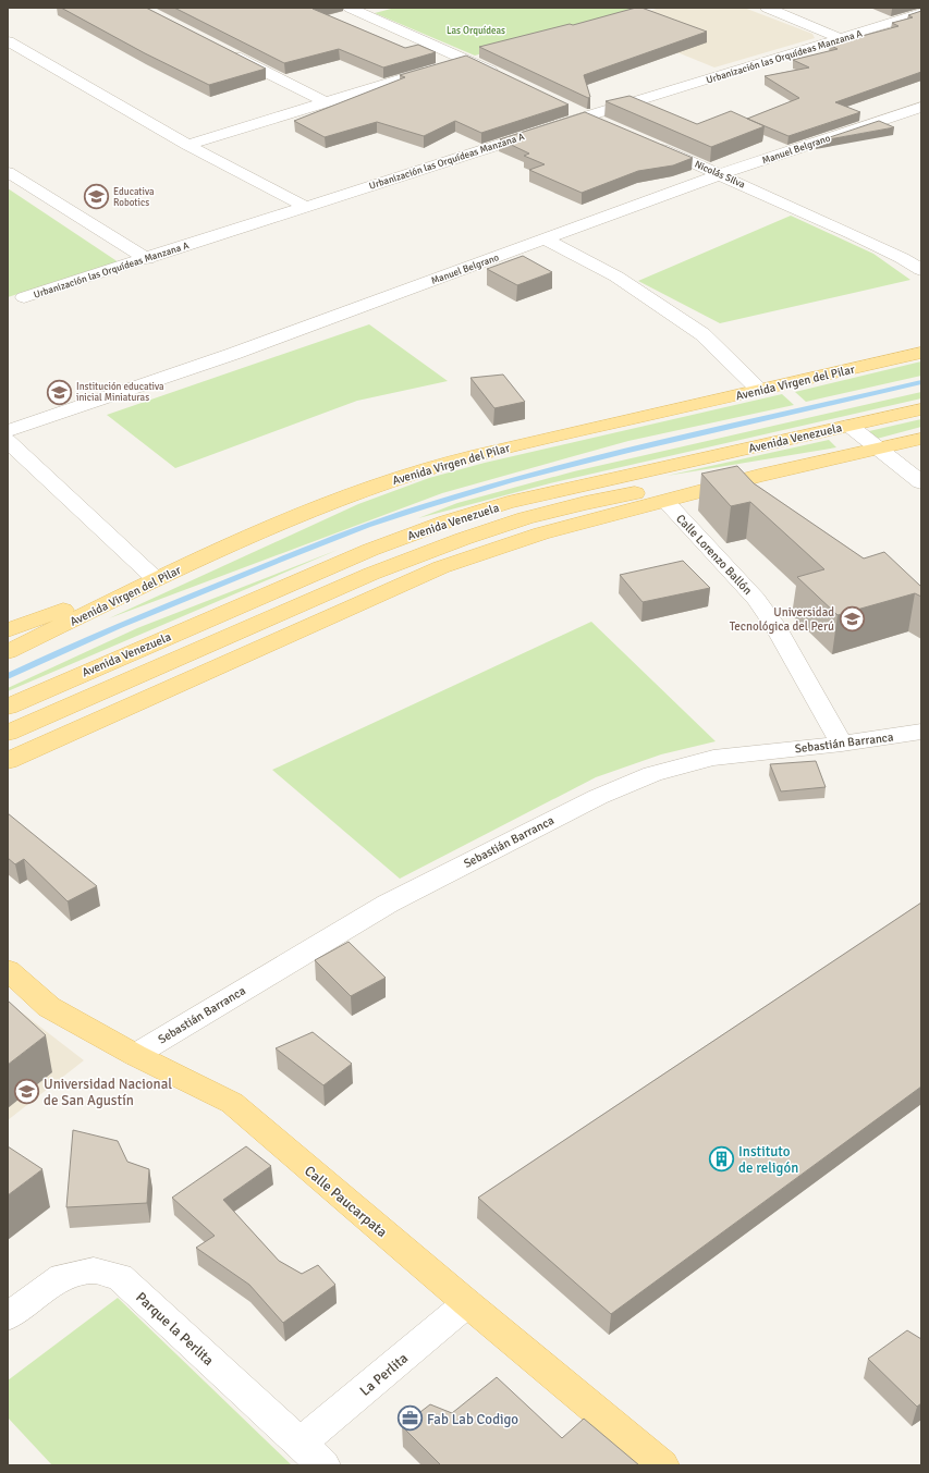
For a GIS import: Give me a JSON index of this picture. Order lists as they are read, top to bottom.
{
  "streets": {
    "main road": ["Avenida Virgen del Pilar", "Avenida Venezuela", "Calle Paucarpata"],
    "street": [
      "Urbanización las Orquídeas Manzana A",
      "Manuel Belgrano",
      "Nicolás SIlva",
      "Calle Lorenzo Ballón",
      "Sebastián Barranca",
      "Parque la Perlita",
      "La Perlita"
    ]
  },
  "crossings": [
    ["Manuel Belgrano", "Nicolás SIlva"],
    ["Avenida Venezuela", "Calle Lorenzo Ballón"],
    ["Calle Lorenzo Ballón", "Sebastián Barranca"],
    ["Sebastián Barranca", "Calle Paucarpata"],
    ["Calle Paucarpata", "La Perlita"],
    ["Parque la Perlita", "La Perlita"]
  ],
  "parks": ["Las Orquídeas"],
  "places": {
    "school or university": [
      "Educativa Robotics",
      "Institución educativa inicial Miniaturas",
      "Universidad Tecnológica del Perú",
      "Universidad Nacional de San Agustín"
    ],
    "building": ["Instituto de religón"],
    "office": ["Fab Lab Codigo"]
  }
}
